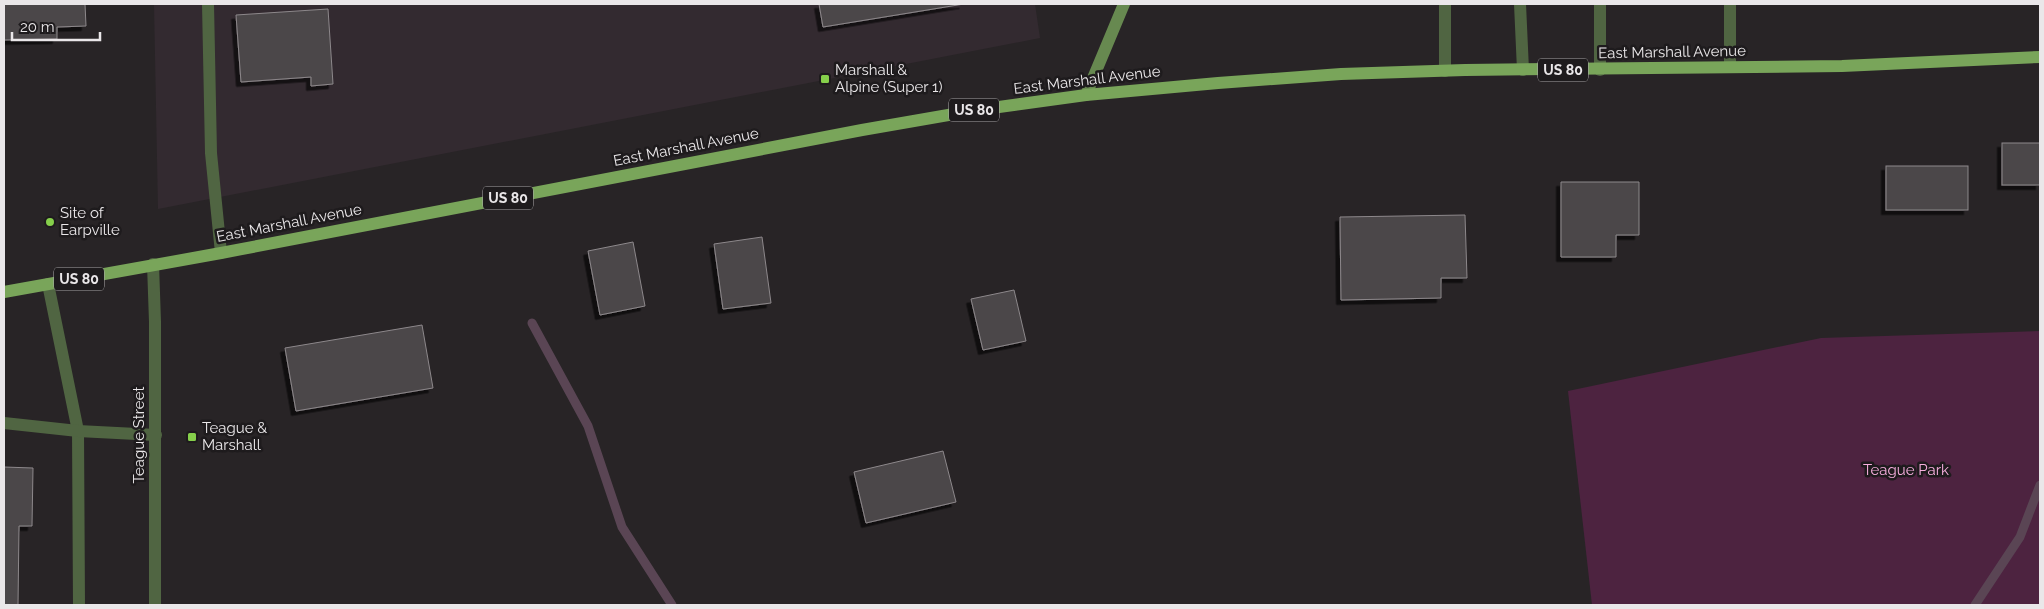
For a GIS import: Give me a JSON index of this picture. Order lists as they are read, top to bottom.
{
  "streets": {
    "main road": ["East Marshall Avenue", "US 80"],
    "street": ["Teague Street"]
  },
  "crossings": [
    ["East Marshall Avenue", "Teague Street"]
  ],
  "parks": ["Teague Park"],
  "places": {
    "transit": ["Marshall & Alpine (Super 1)", "Teague & Marshall"],
    "other": ["Site of Earpville"]
  },
  "scale_bar": "20 m"
}
